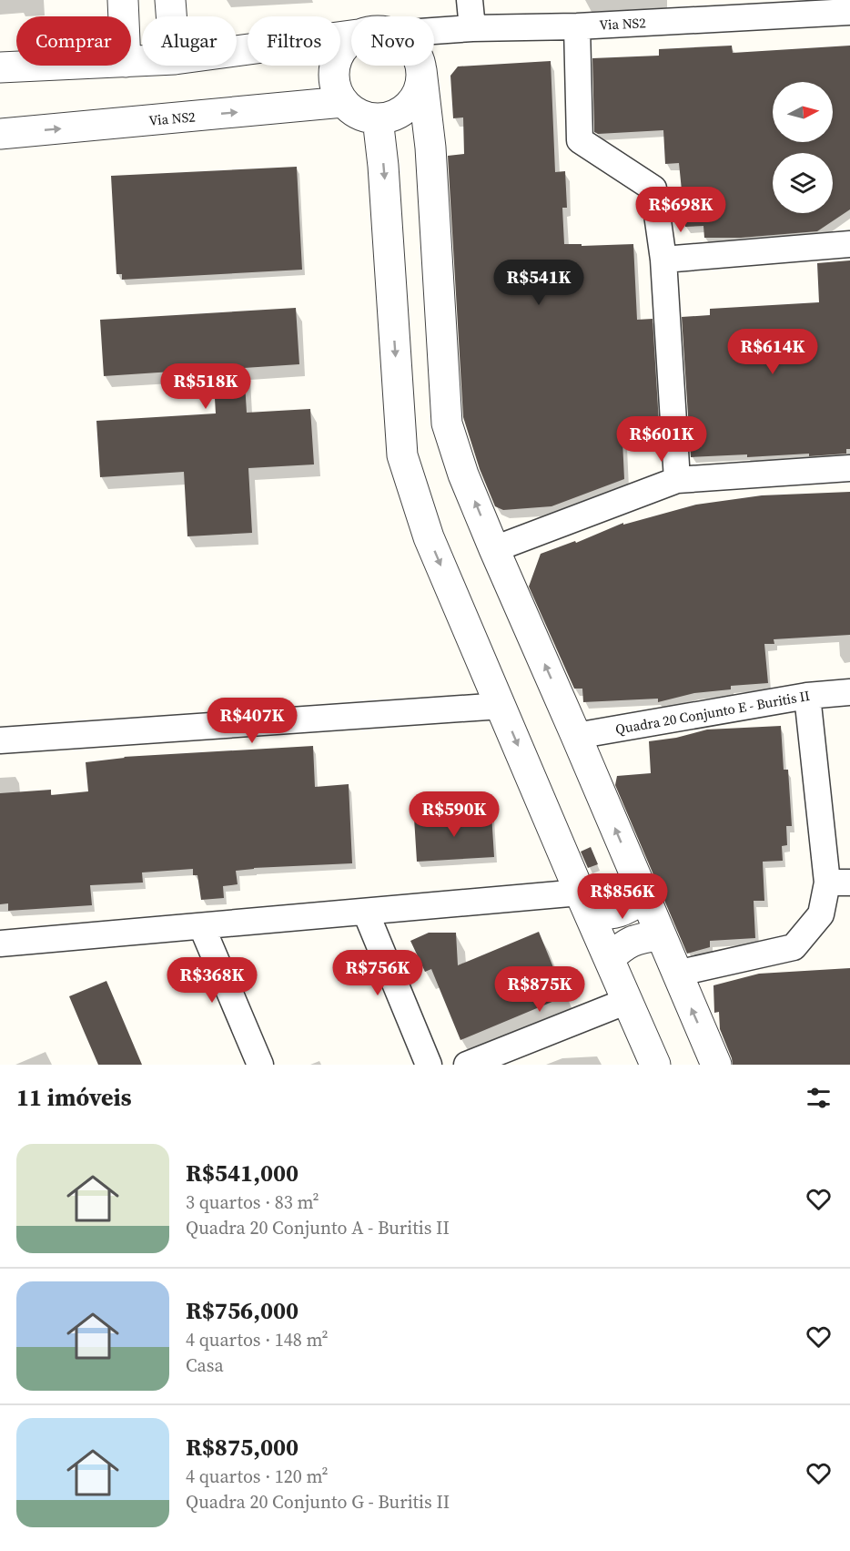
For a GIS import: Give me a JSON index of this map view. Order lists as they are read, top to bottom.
{
  "streets": {
    "street": ["Via NS2", "Quadra 20 Conjunto E - Buritis II"]
  },
  "north": "right",
  "page": {
    "chip": [
      "Comprar",
      "Alugar",
      "Filtros",
      "Novo"
    ],
    "price": [
      "R$698K",
      "R$541K",
      "R$614K",
      "R$518K",
      "R$601K",
      "R$407K",
      "R$590K",
      "R$856K",
      "R$756K",
      "R$368K",
      "R$875K"
    ],
    "heading": "11 imóveis",
    "list": [
      {
        "name": "R$541,000",
        "note": "3 quartos · 83 m² · Quadra 20 Conjunto A - Buritis II"
      },
      {
        "name": "R$756,000",
        "note": "4 quartos · 148 m² · Casa"
      },
      {
        "name": "R$875,000",
        "note": "4 quartos · 120 m² · Quadra 20 Conjunto G - Buritis II"
      }
    ]
  }
}
